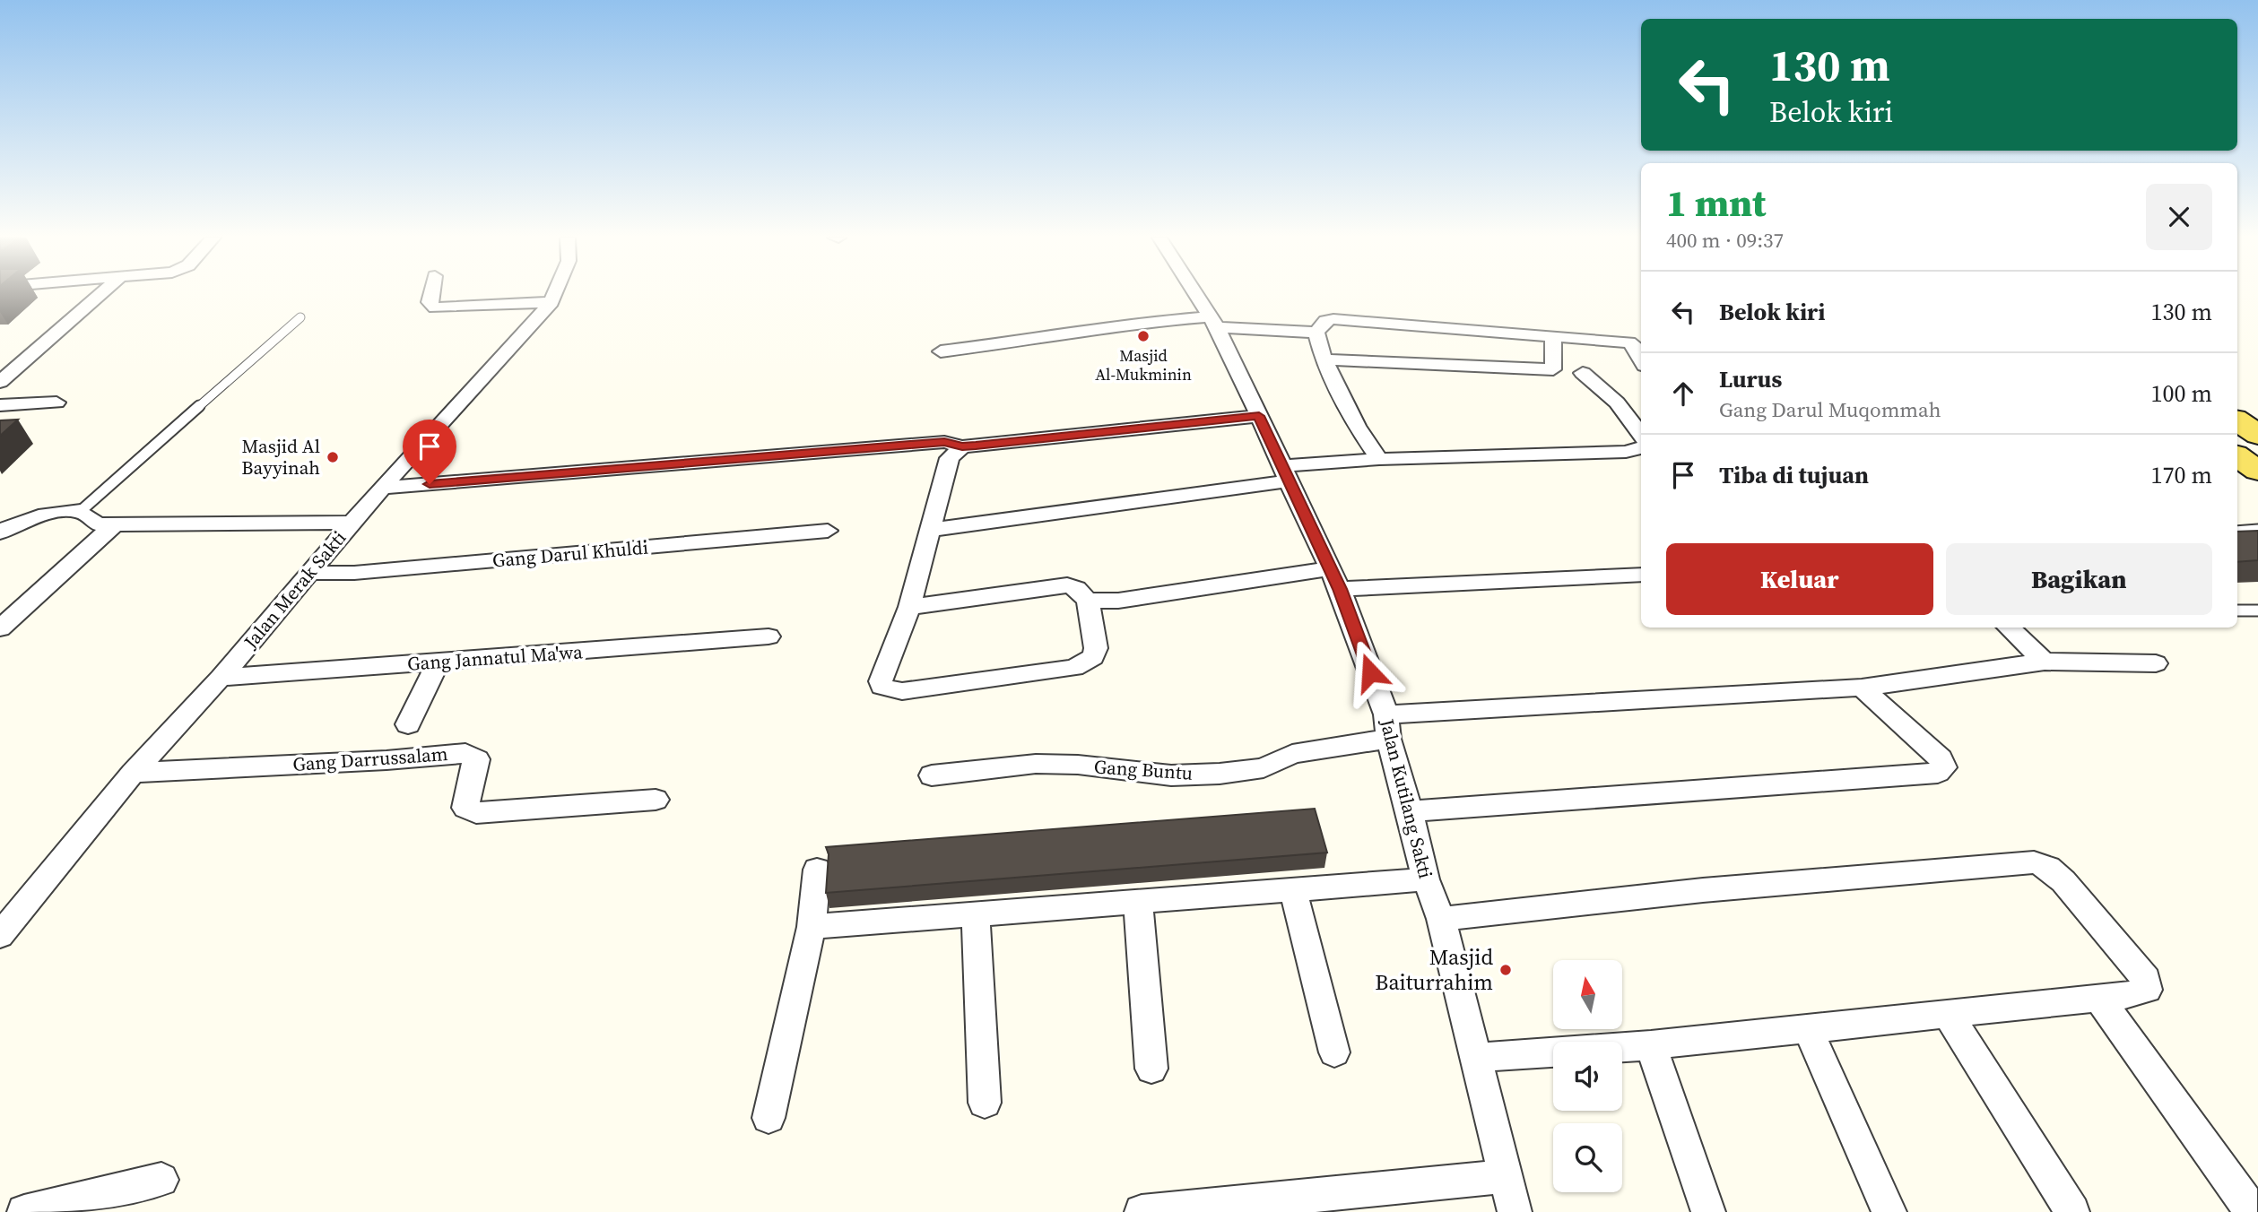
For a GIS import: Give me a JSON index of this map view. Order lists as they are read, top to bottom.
{
  "streets": {
    "street": [
      "Gang Darul Khuldi",
      "Jalan Merak Sakti",
      "Gang Jannatul Ma'wa",
      "Gang Darrussalam",
      "Gang Buntu",
      "Jalan Kutilang Sakti"
    ]
  },
  "crossings": [
    ["Gang Darul Khuldi", "Jalan Merak Sakti"],
    ["Jalan Merak Sakti", "Gang Jannatul Ma'wa"],
    ["Jalan Merak Sakti", "Gang Darrussalam"],
    ["Gang Buntu", "Jalan Kutilang Sakti"]
  ],
  "places": ["Masjid Al-Mukminin", "Masjid Al Bayyinah", "Masjid Baiturrahim"],
  "north": "top",
  "page": {
    "turn": ["130 m", "Belok kiri"],
    "heading": ["1 mnt", "400 m · 09:37"],
    "list": [
      {
        "name": "Belok kiri",
        "value": "130 m"
      },
      {
        "name": "Lurus",
        "note": "Gang Darul Muqommah",
        "value": "100 m"
      },
      {
        "name": "Tiba di tujuan",
        "value": "170 m"
      }
    ],
    "buttons": ["Keluar", "Bagikan"]
  }
}
